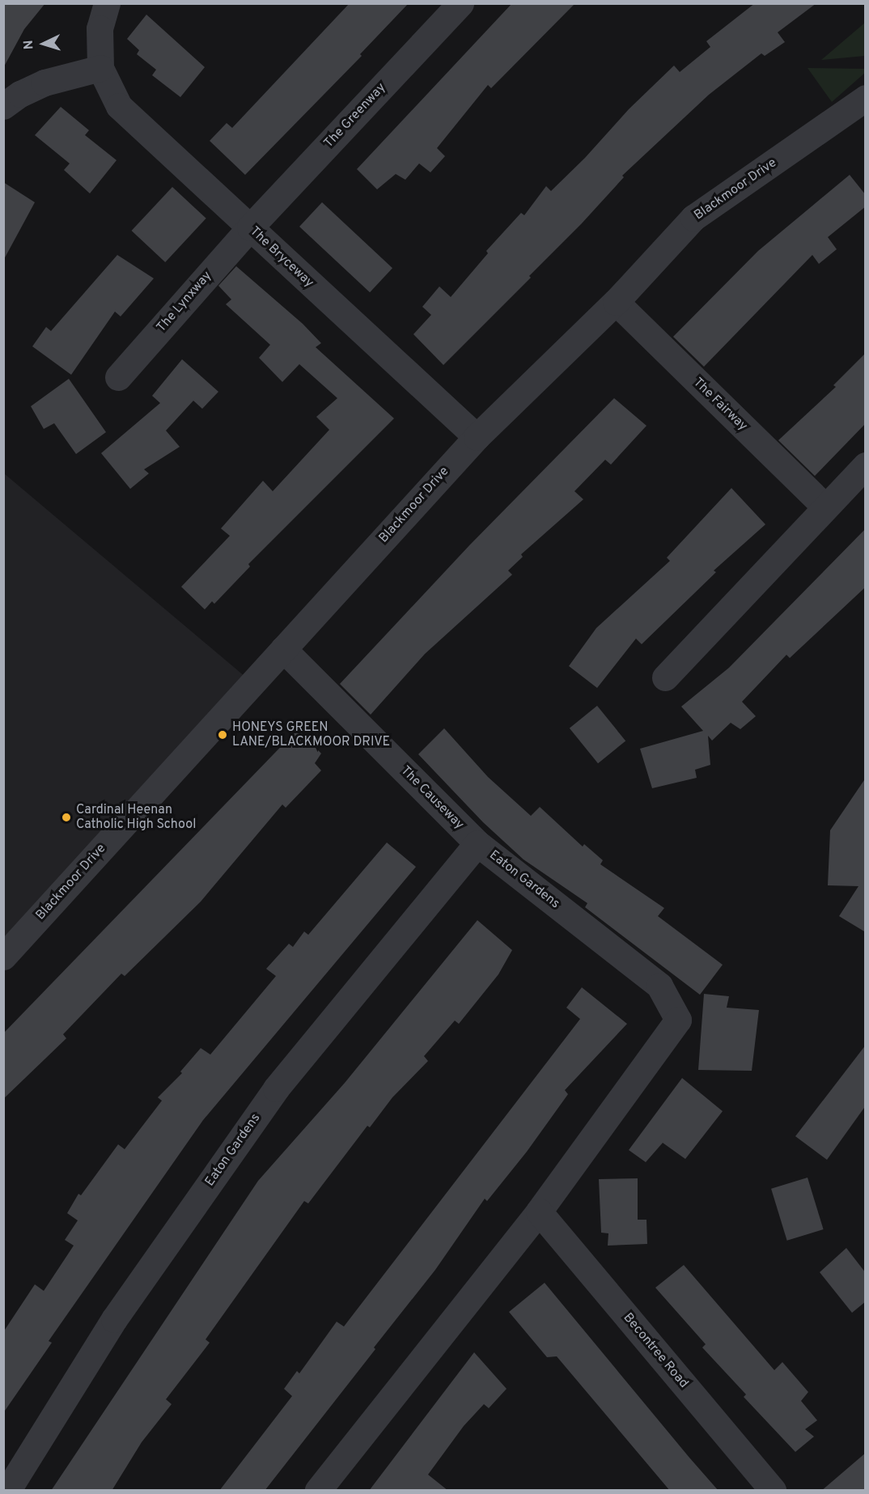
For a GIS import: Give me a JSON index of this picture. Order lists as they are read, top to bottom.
{
  "streets": {
    "street": [
      "The Greenway",
      "Blackmoor Drive",
      "The Bryceway",
      "The Lynxway",
      "The Fairway",
      "The Causeway",
      "Eaton Gardens",
      "Becontree Road"
    ]
  },
  "crossings": [
    ["The Greenway", "The Bryceway"],
    ["The Greenway", "The Lynxway"],
    ["Blackmoor Drive", "The Bryceway"],
    ["Blackmoor Drive", "The Fairway"],
    ["Blackmoor Drive", "The Causeway"],
    ["The Bryceway", "The Lynxway"],
    ["The Causeway", "Eaton Gardens"],
    ["Eaton Gardens", "Becontree Road"]
  ],
  "places": ["HONEYS GREEN LANE/BLACKMOOR DRIVE", "Cardinal Heenan Catholic High School"],
  "north": "left"
}
